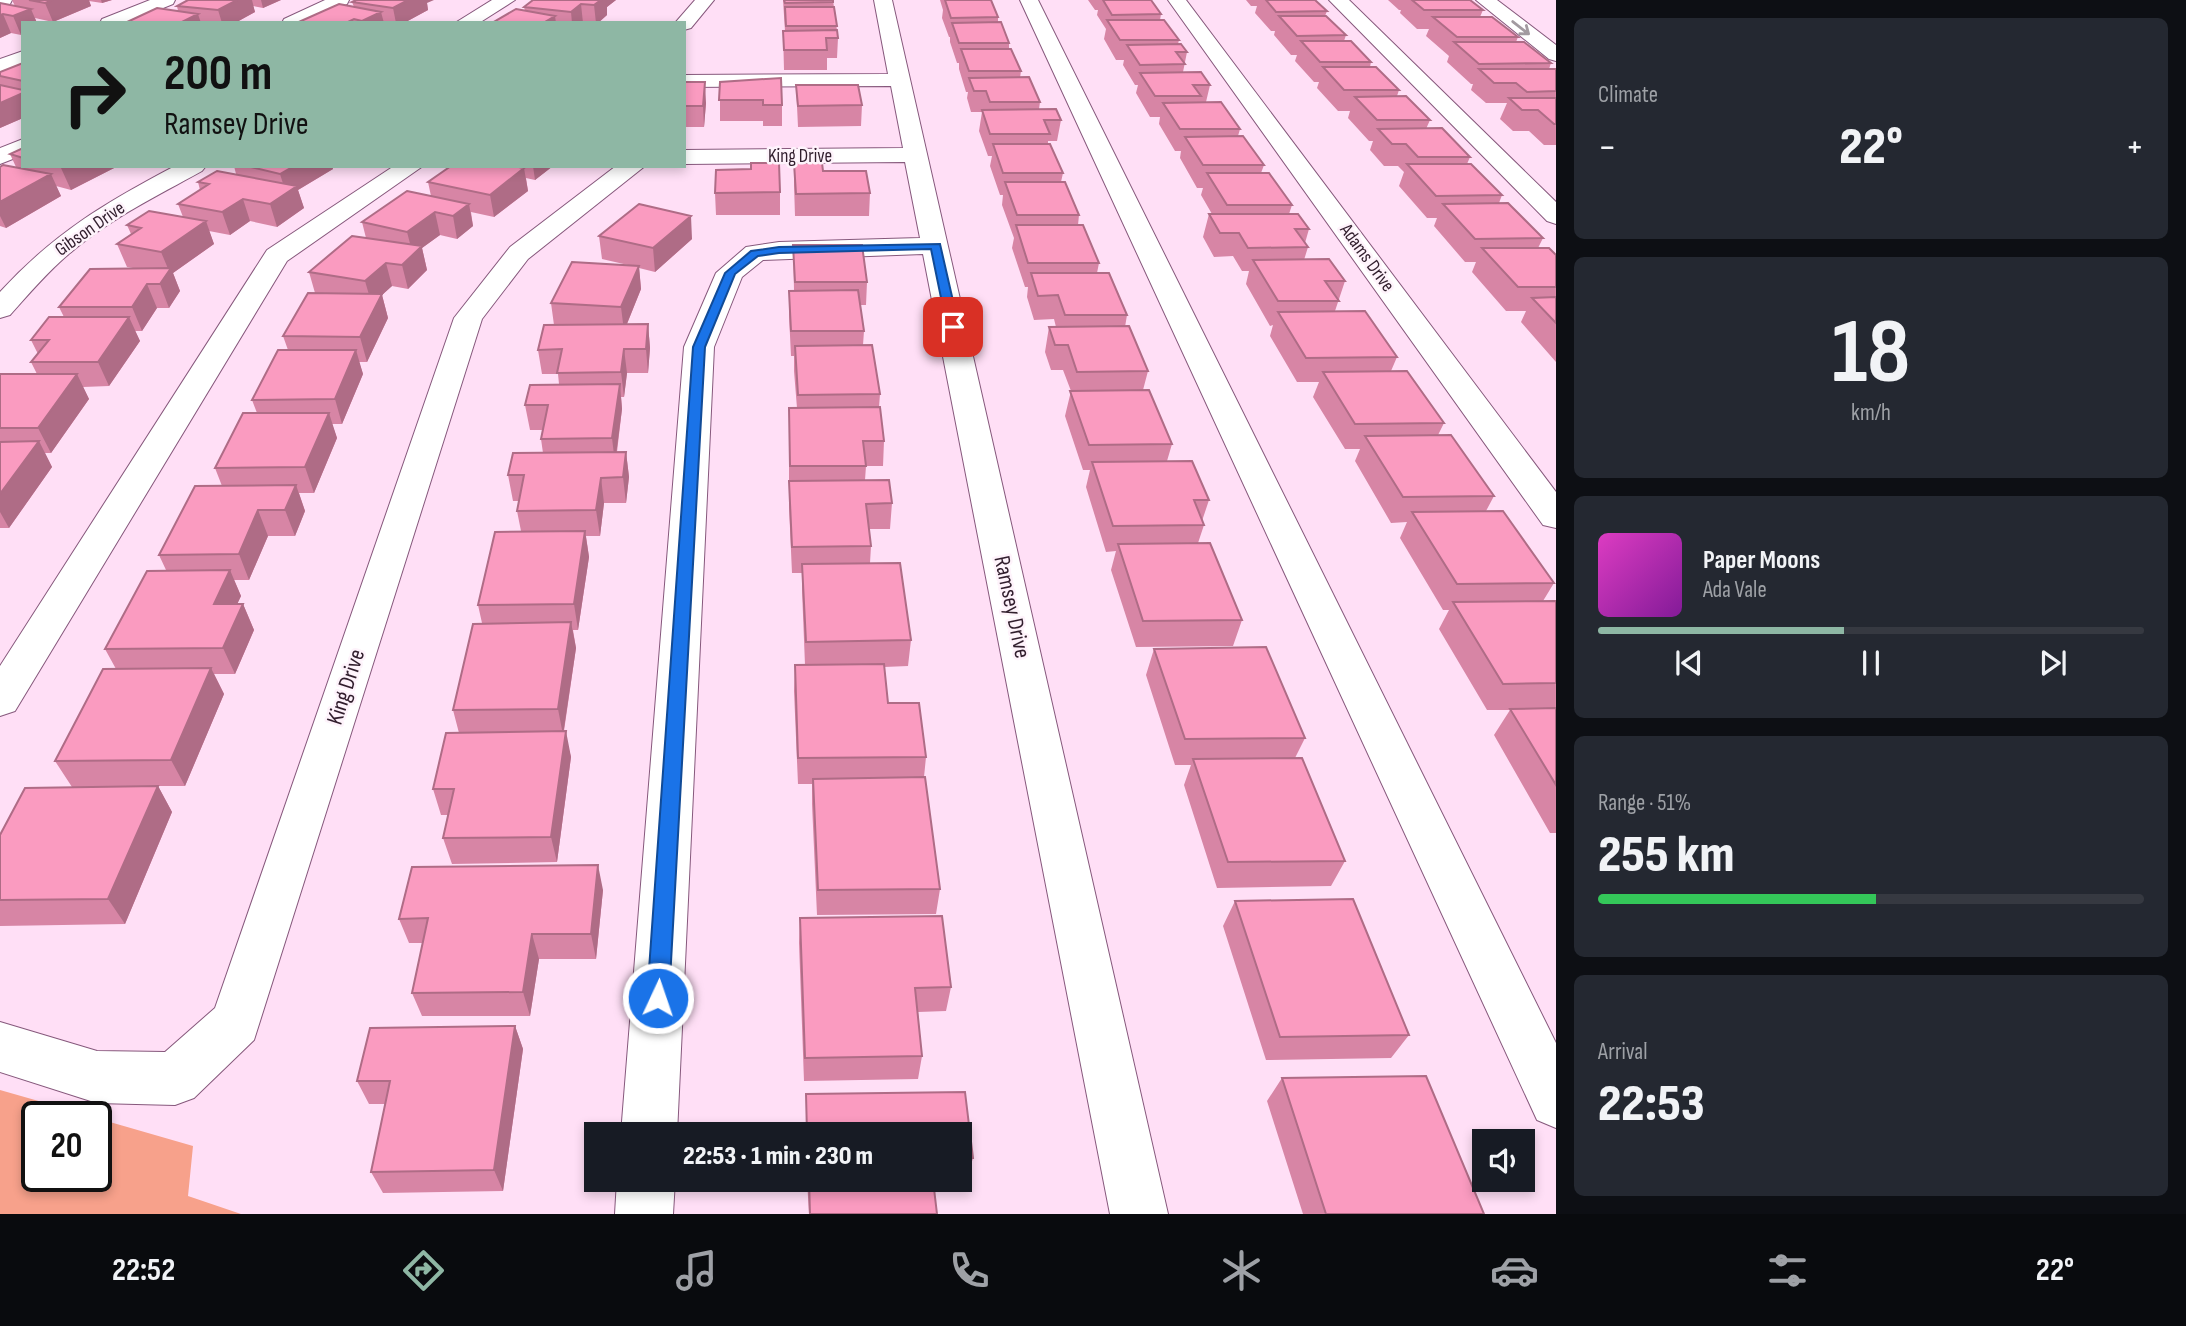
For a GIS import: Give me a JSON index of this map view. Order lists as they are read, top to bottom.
{
  "streets": {
    "street": [
      "King Drive",
      "Gibson Drive",
      "Adams Drive",
      "Ramsey Drive"
    ]
  },
  "crossings": [
    ["King Drive", "Ramsey Drive"]
  ],
  "page": {
    "tile": [
      "Climate",
      ["18", "km/h"],
      ["Range · 51%", "255 km"],
      ["Arrival", "22:53"]
    ],
    "turn": ["200 m", "Ramsey Drive"],
    "heat": ["−", "22°", "+"],
    "song": ["Paper Moons", "Ada Vale"],
    "limit": "20",
    "trip": "22:53 · 1 min · 230 m",
    "tabs": ["22:52", "22°"]
  }
}
